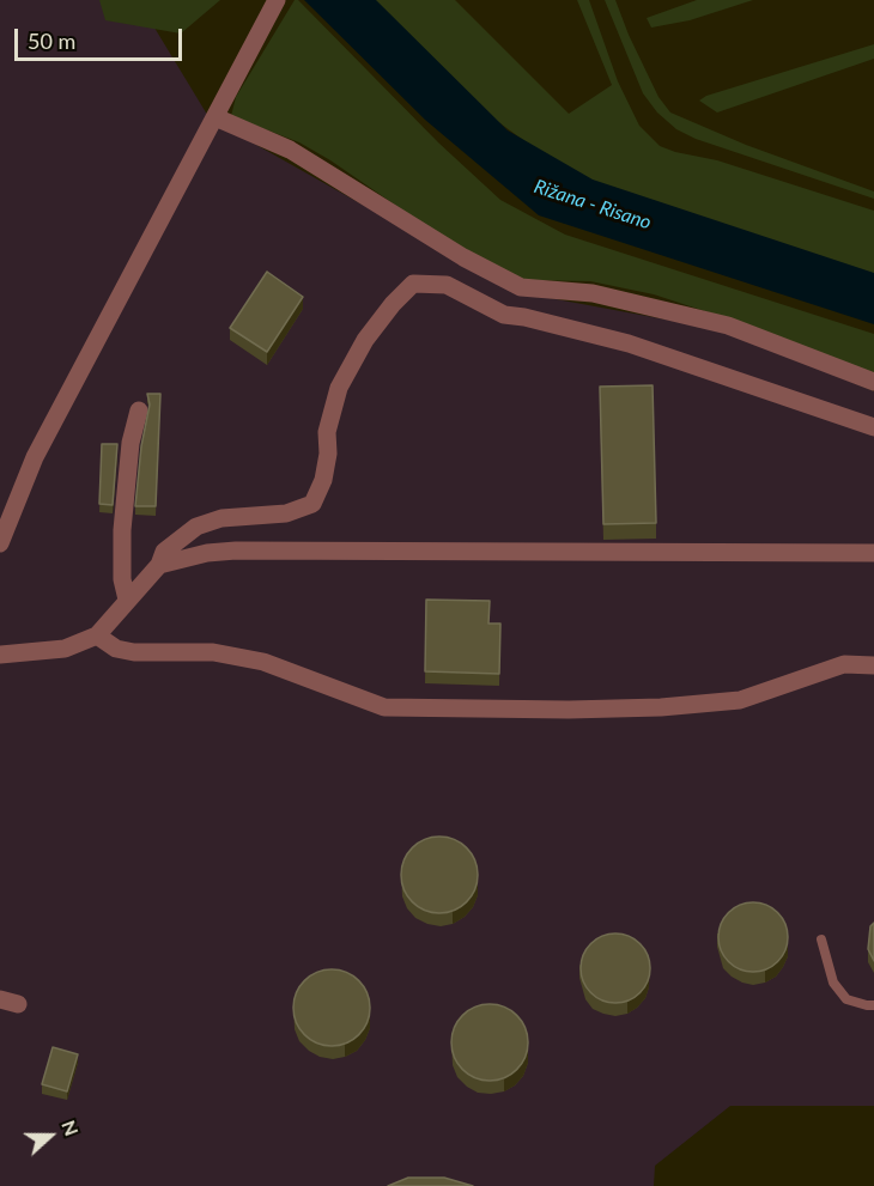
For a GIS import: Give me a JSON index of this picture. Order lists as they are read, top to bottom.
{
  "water": ["Rižana - Risano"],
  "scale_bar": "50 m",
  "north": "right"
}
